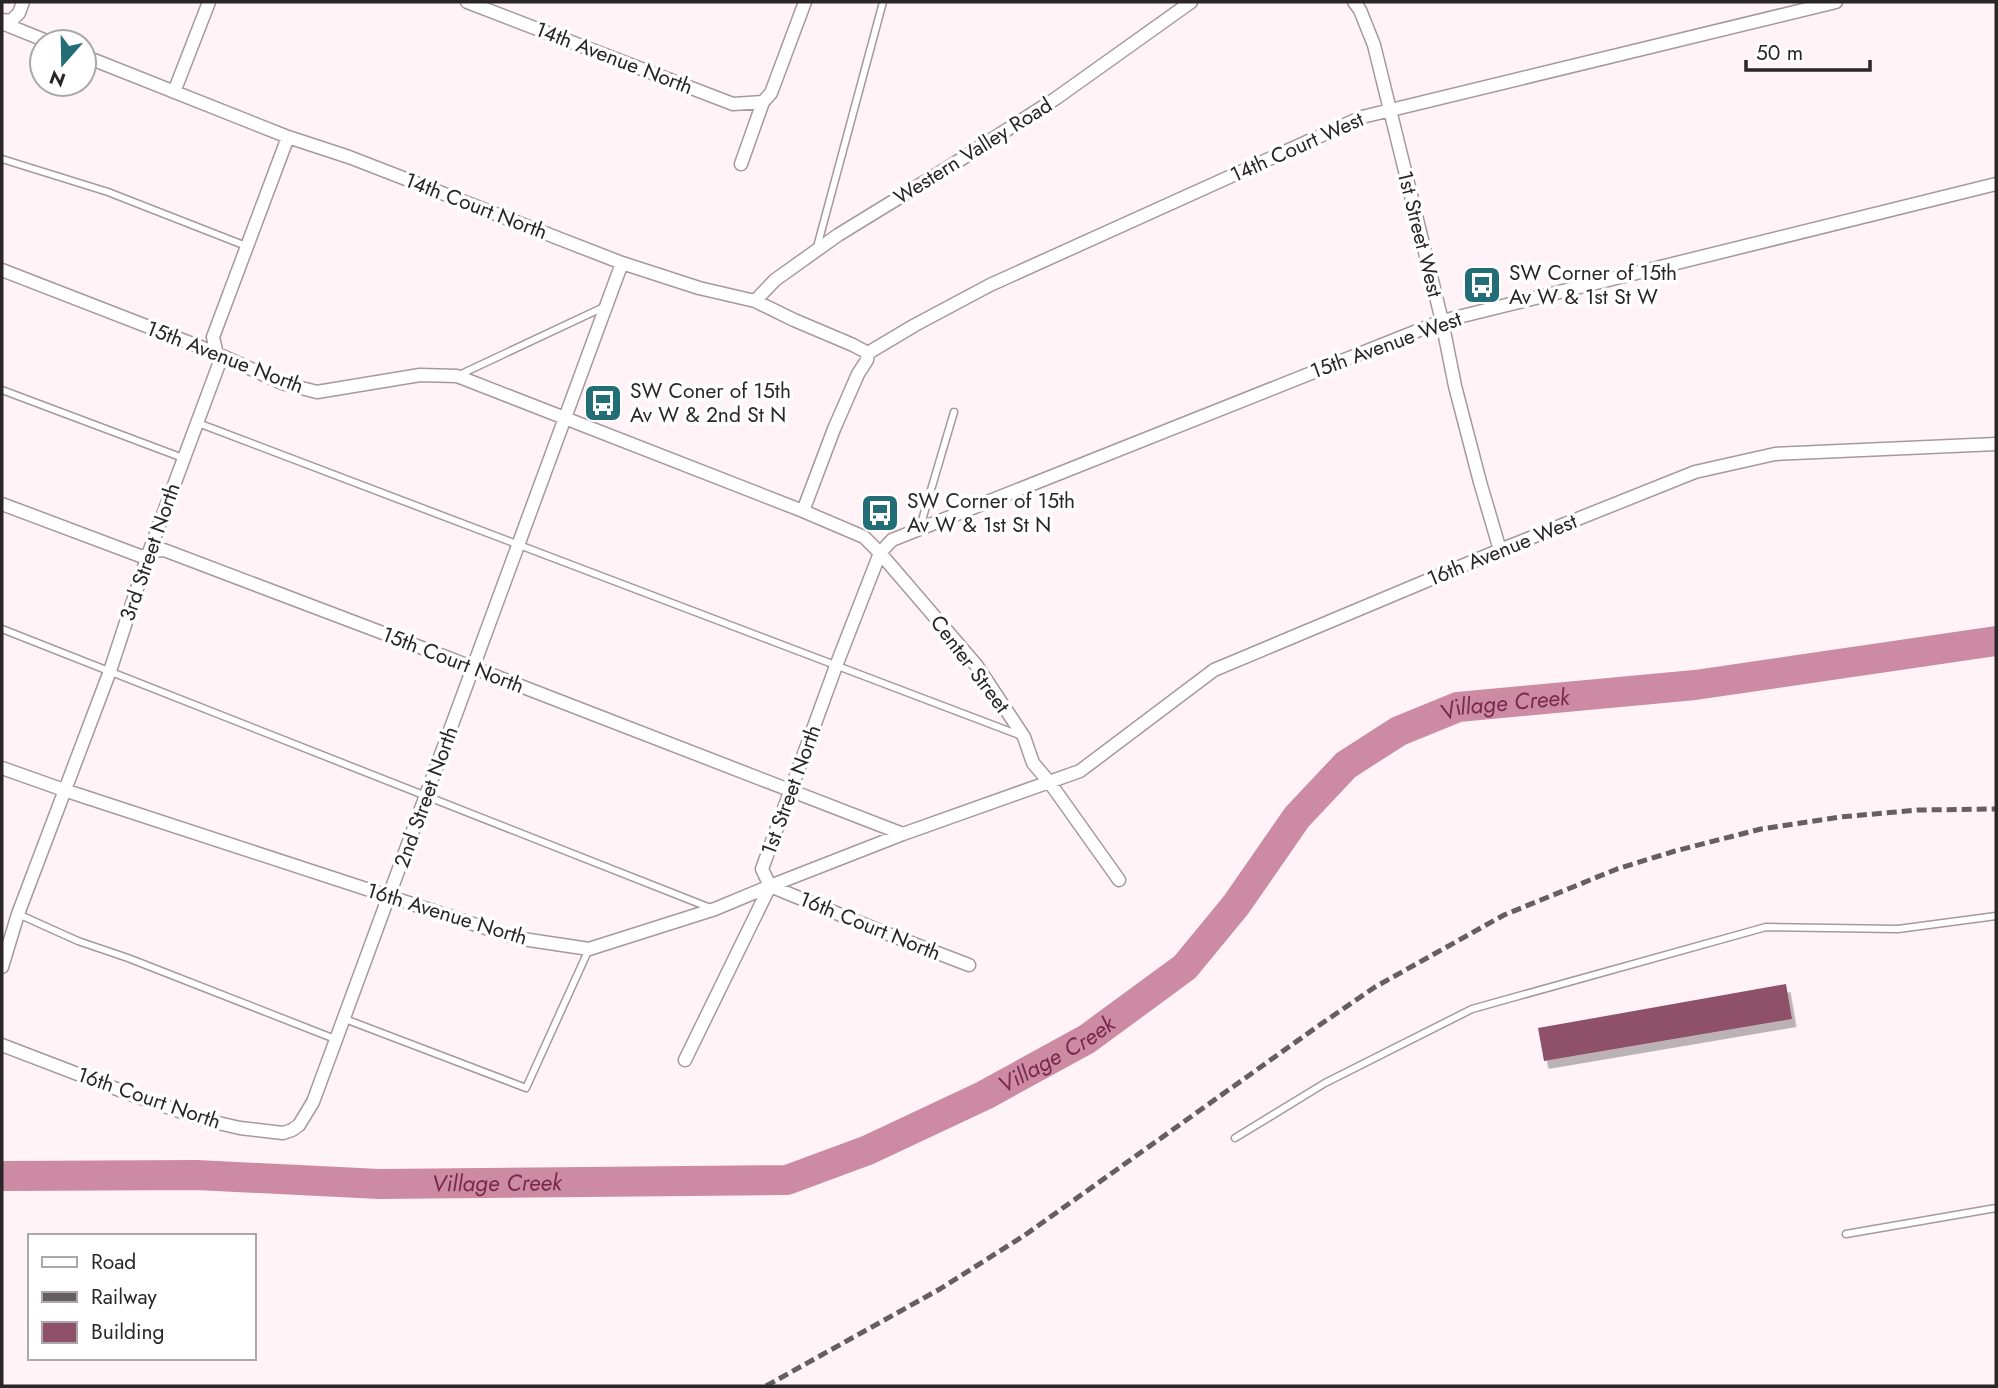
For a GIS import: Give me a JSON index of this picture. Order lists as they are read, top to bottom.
{
  "streets": {
    "street": [
      "14th Avenue North",
      "14th Court West",
      "Western Valley Road",
      "14th Court North",
      "1st Street West",
      "15th Avenue West",
      "15th Avenue North",
      "16th Avenue West",
      "3rd Street North",
      "15th Court North",
      "Center Street",
      "1st Street North",
      "2nd Street North",
      "16th Avenue North",
      "16th Court North"
    ]
  },
  "crossings": [
    ["14th Court West", "14th Court North"],
    ["14th Court West", "1st Street West"],
    ["Western Valley Road", "14th Court North"],
    ["14th Court North", "3rd Street North"],
    ["14th Court North", "2nd Street North"],
    ["1st Street West", "15th Avenue West"],
    ["1st Street West", "16th Avenue West"],
    ["15th Avenue West", "15th Avenue North"],
    ["15th Avenue West", "Center Street"],
    ["15th Avenue West", "1st Street North"],
    ["15th Avenue North", "3rd Street North"],
    ["15th Avenue North", "Center Street"],
    ["15th Avenue North", "1st Street North"],
    ["15th Avenue North", "2nd Street North"],
    ["16th Avenue West", "Center Street"],
    ["16th Avenue West", "16th Avenue North"],
    ["3rd Street North", "15th Court North"],
    ["3rd Street North", "16th Avenue North"],
    ["15th Court North", "1st Street North"],
    ["15th Court North", "2nd Street North"],
    ["15th Court North", "16th Avenue North"],
    ["Center Street", "1st Street North"],
    ["Center Street", "16th Avenue North"],
    ["1st Street North", "16th Avenue North"],
    ["1st Street North", "16th Court North"],
    ["2nd Street North", "16th Avenue North"],
    ["2nd Street North", "16th Court North"],
    ["16th Avenue North", "16th Court North"]
  ],
  "water": ["Village Creek"],
  "places": {
    "bus stop": ["SW Corner of 15th Av W & 1st St W", "SW Coner of 15th Av W & 2nd St N", "SW Corner of 15th Av W & 1st St N"]
  },
  "legend": ["Road", "Railway", "Building"],
  "scale_bar": "50 m",
  "north": "bottom"
}
